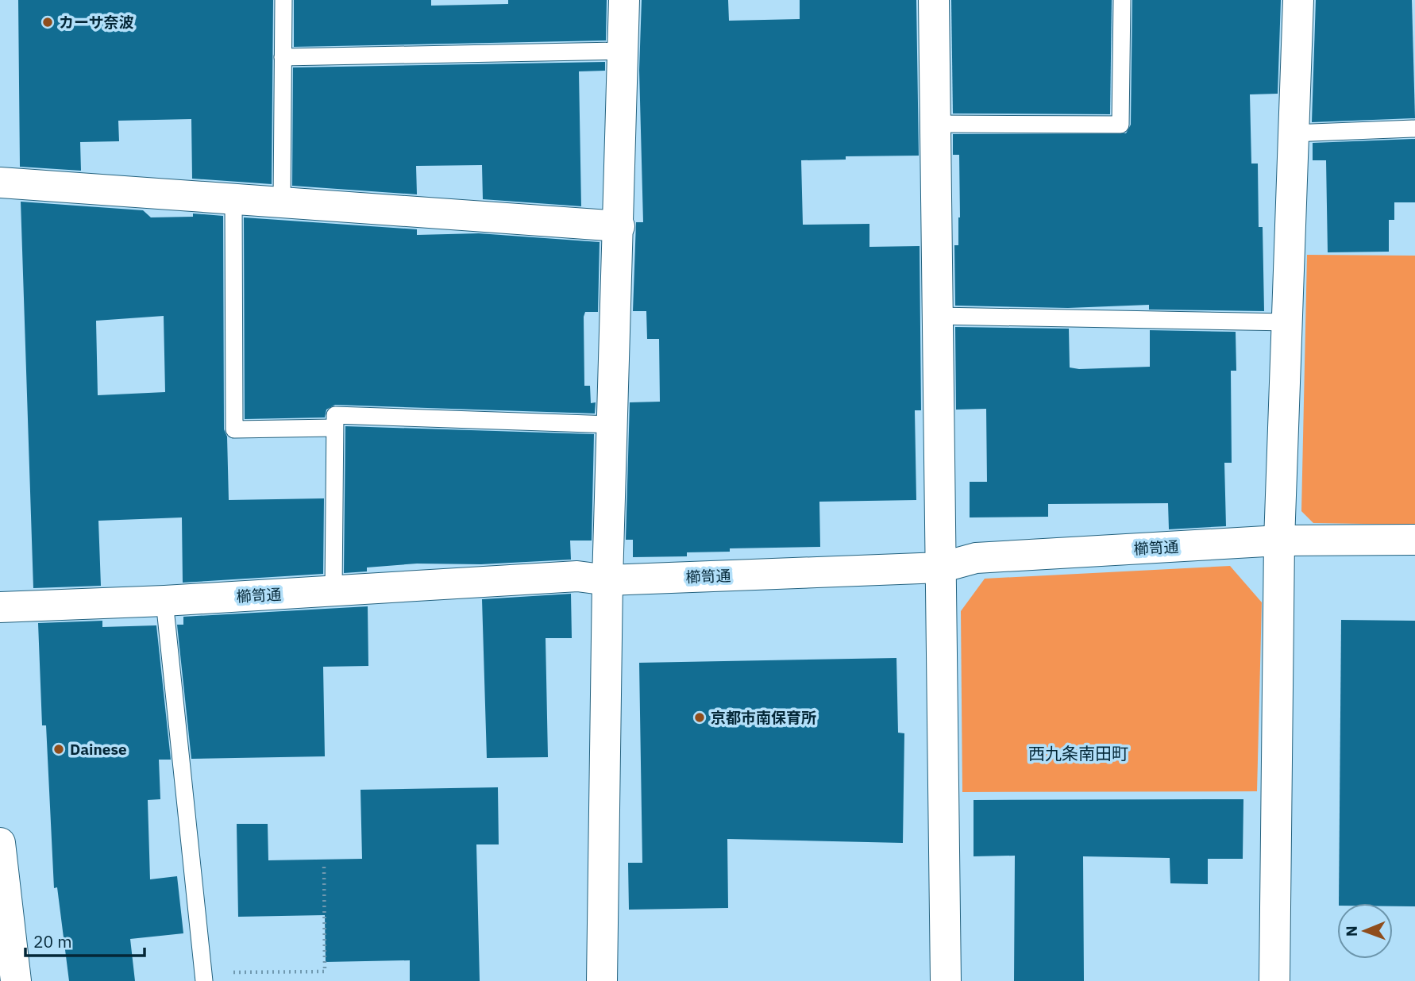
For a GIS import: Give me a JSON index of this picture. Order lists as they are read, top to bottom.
{
  "streets": {
    "main road": ["櫛笥通"]
  },
  "districts": ["西九条南田町"],
  "places": ["カーサ奈波", "京都市南保育所", "Dainese"],
  "scale_bar": "20 m",
  "north": "left"
}
